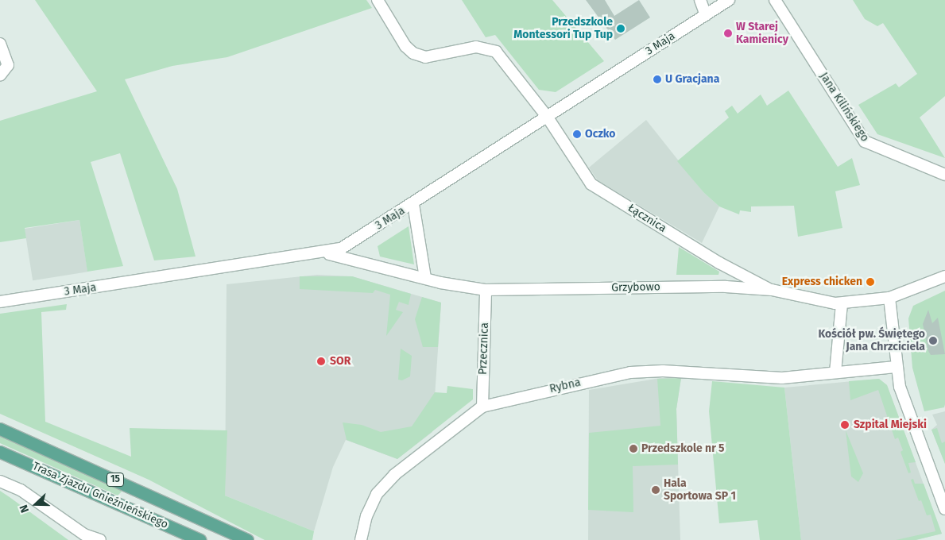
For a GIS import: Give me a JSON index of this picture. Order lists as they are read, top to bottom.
{
  "streets": {
    "main road": ["15", "Trasa Zjazdu Gnieźnieńskiego"],
    "street": [
      "3 Maja",
      "Jana Kilińskiego",
      "Łącznica",
      "Grzybowo",
      "Przecznica",
      "Rybna"
    ]
  },
  "crossings": [
    ["3 Maja", "Łącznica"],
    ["3 Maja", "Grzybowo"],
    ["Łącznica", "Grzybowo"],
    ["Grzybowo", "Przecznica"],
    ["Przecznica", "Rybna"]
  ],
  "places": [
    "Przedszkole Montessori Tup Tup",
    "W Starej Kamienicy",
    "U Gracjana",
    "Oczko",
    "Express chicken",
    "Kościół pw. Świętego Jana Chrzciciela",
    "SOR",
    "Szpital Miejski",
    "Przedszkole nr 5",
    "Hala Sportowa SP 1"
  ],
  "north": "left"
}
